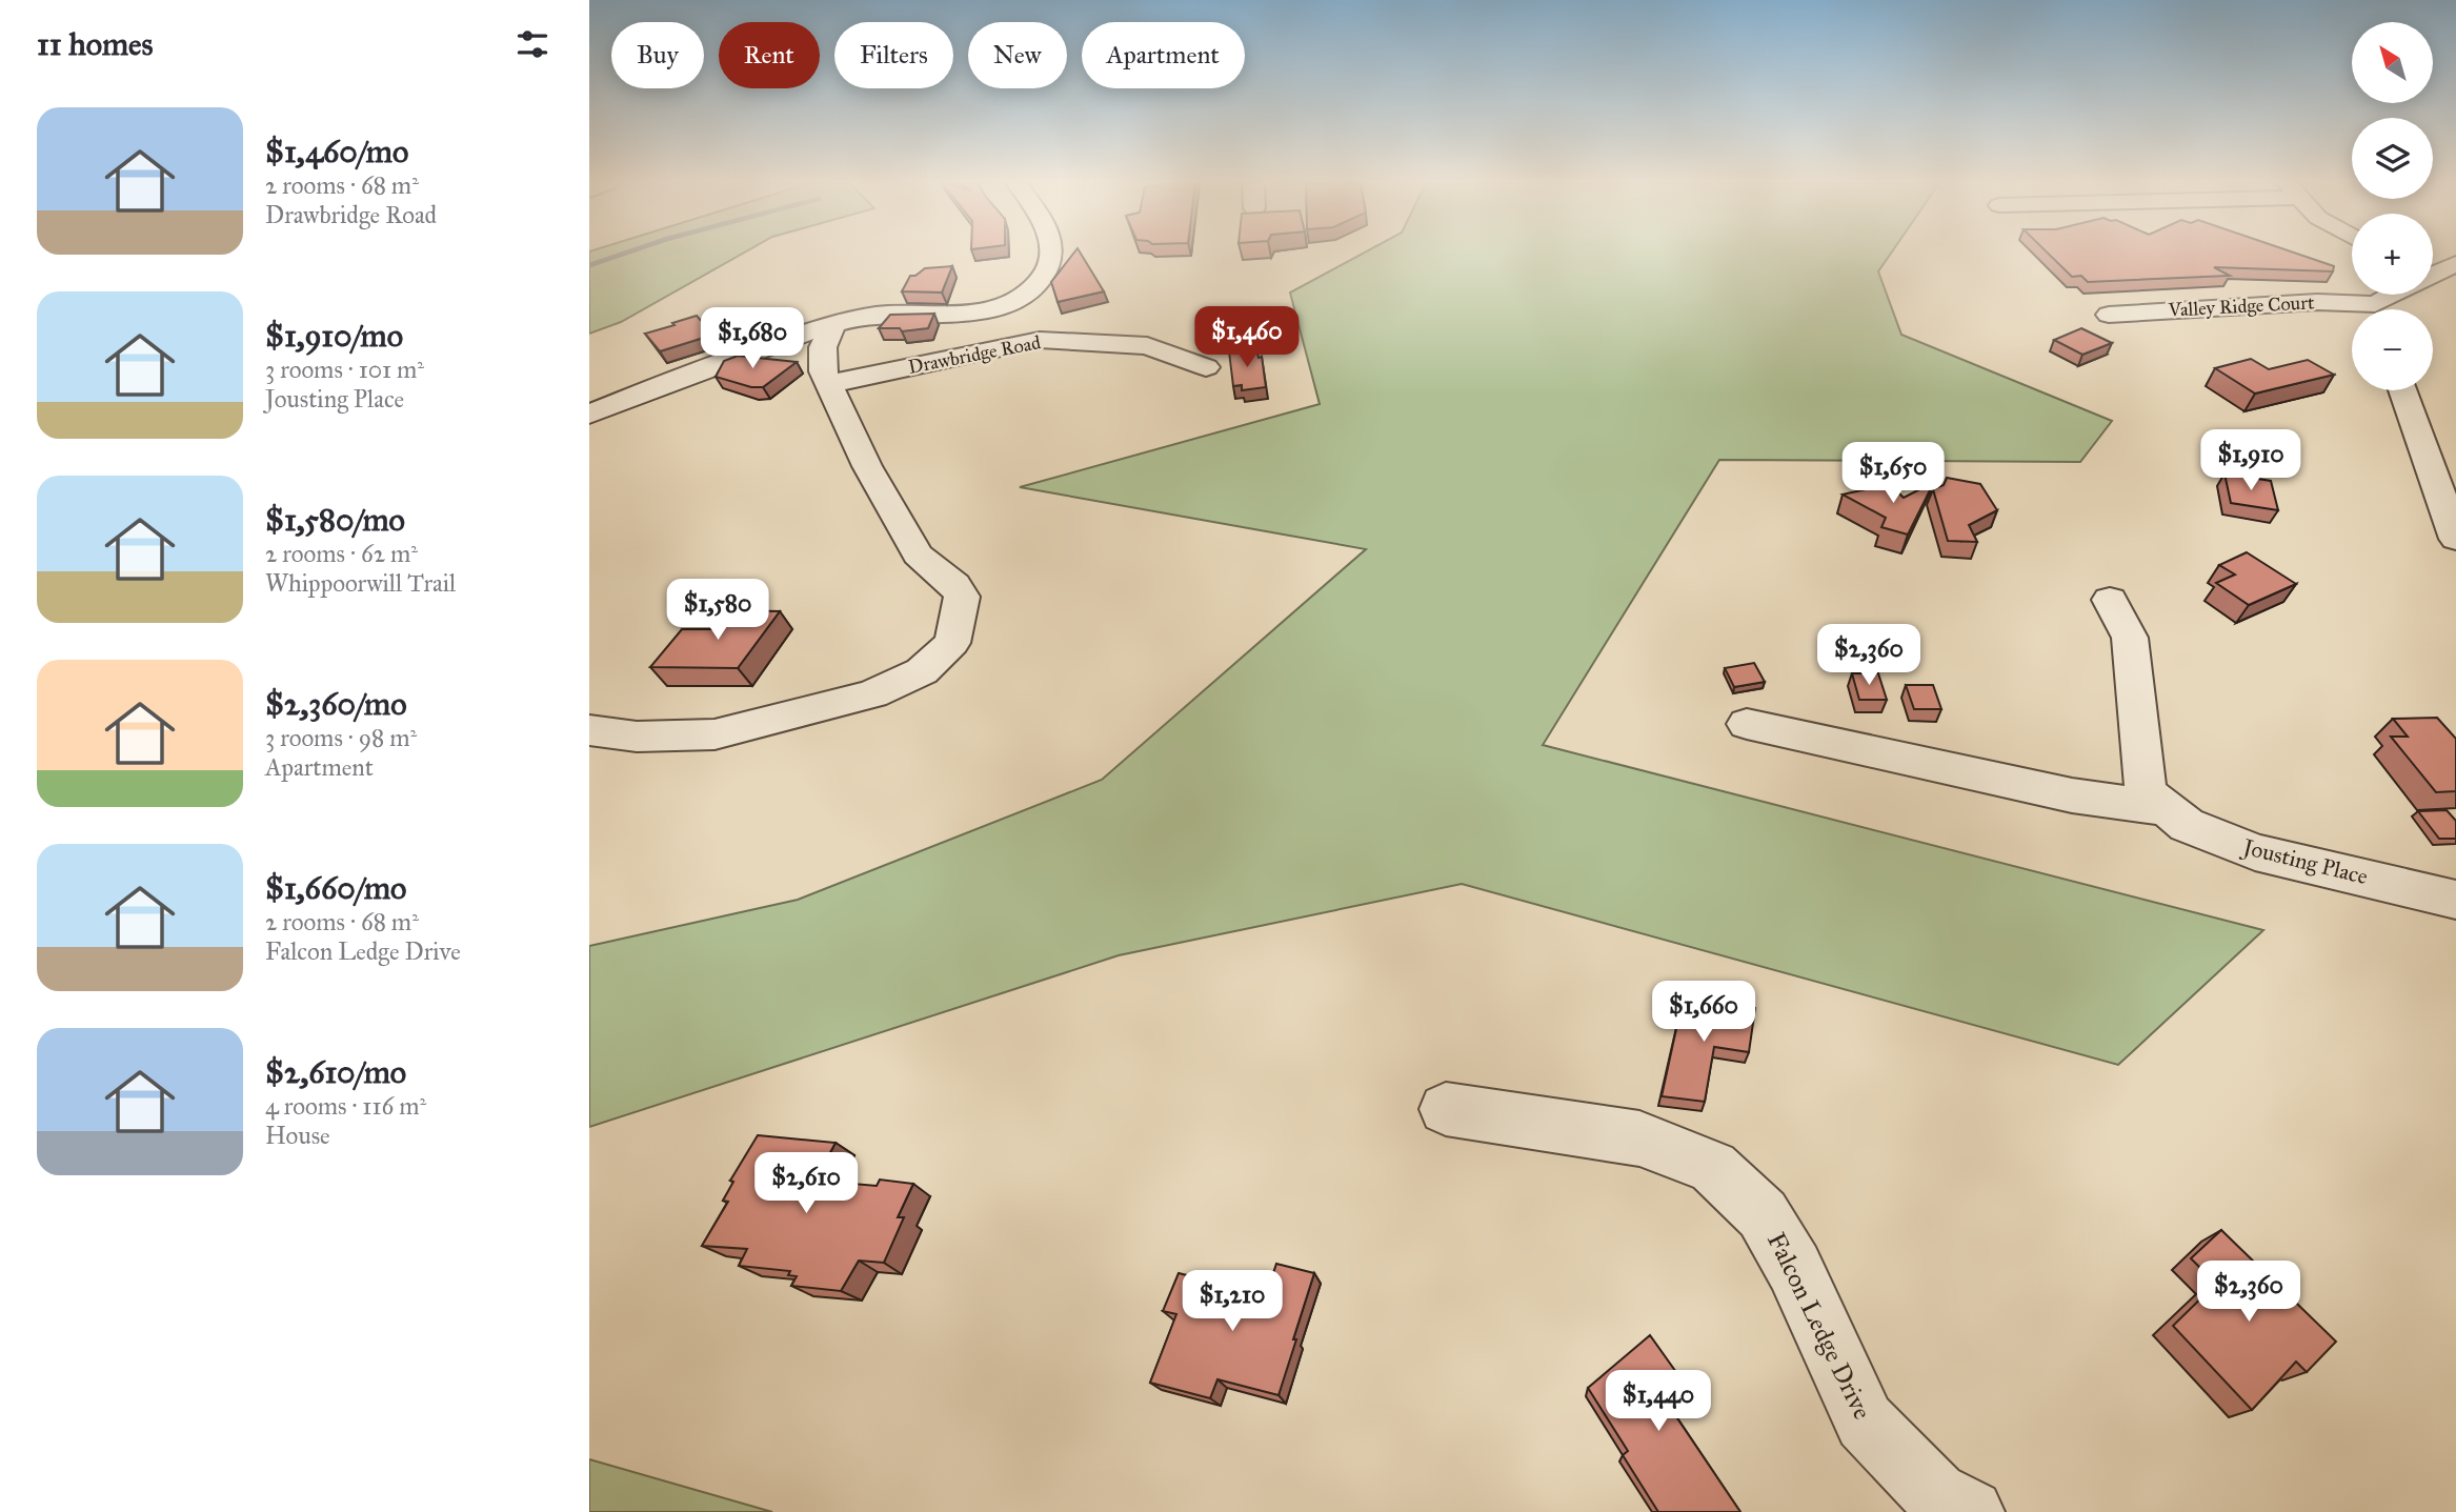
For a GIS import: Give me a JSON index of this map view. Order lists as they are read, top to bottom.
{
  "streets": {
    "street": [
      "Valley Ridge Court",
      "Drawbridge Road",
      "Jousting Place",
      "Falcon Ledge Drive"
    ]
  },
  "north": "top left",
  "page": {
    "heading": "11 homes",
    "map_buttons": ["+", "−"],
    "chip": [
      "Buy",
      "Rent",
      "Filters",
      "New",
      "Apartment"
    ],
    "list": [
      {
        "name": "$1,460/mo",
        "note": "2 rooms · 68 m² · Drawbridge Road"
      },
      {
        "name": "$1,910/mo",
        "note": "3 rooms · 101 m² · Jousting Place"
      },
      {
        "name": "$1,580/mo",
        "note": "2 rooms · 62 m² · Whippoorwill Trail"
      },
      {
        "name": "$2,360/mo",
        "note": "3 rooms · 98 m² · Apartment"
      },
      {
        "name": "$1,660/mo",
        "note": "2 rooms · 68 m² · Falcon Ledge Drive"
      },
      {
        "name": "$2,610/mo",
        "note": "4 rooms · 116 m² · House"
      }
    ],
    "price": [
      "$1,460",
      "$1,680",
      "$1,910",
      "$1,650",
      "$1,580",
      "$2,360",
      "$1,660",
      "$2,610",
      "$2,360",
      "$1,210",
      "$1,440"
    ]
  }
}
